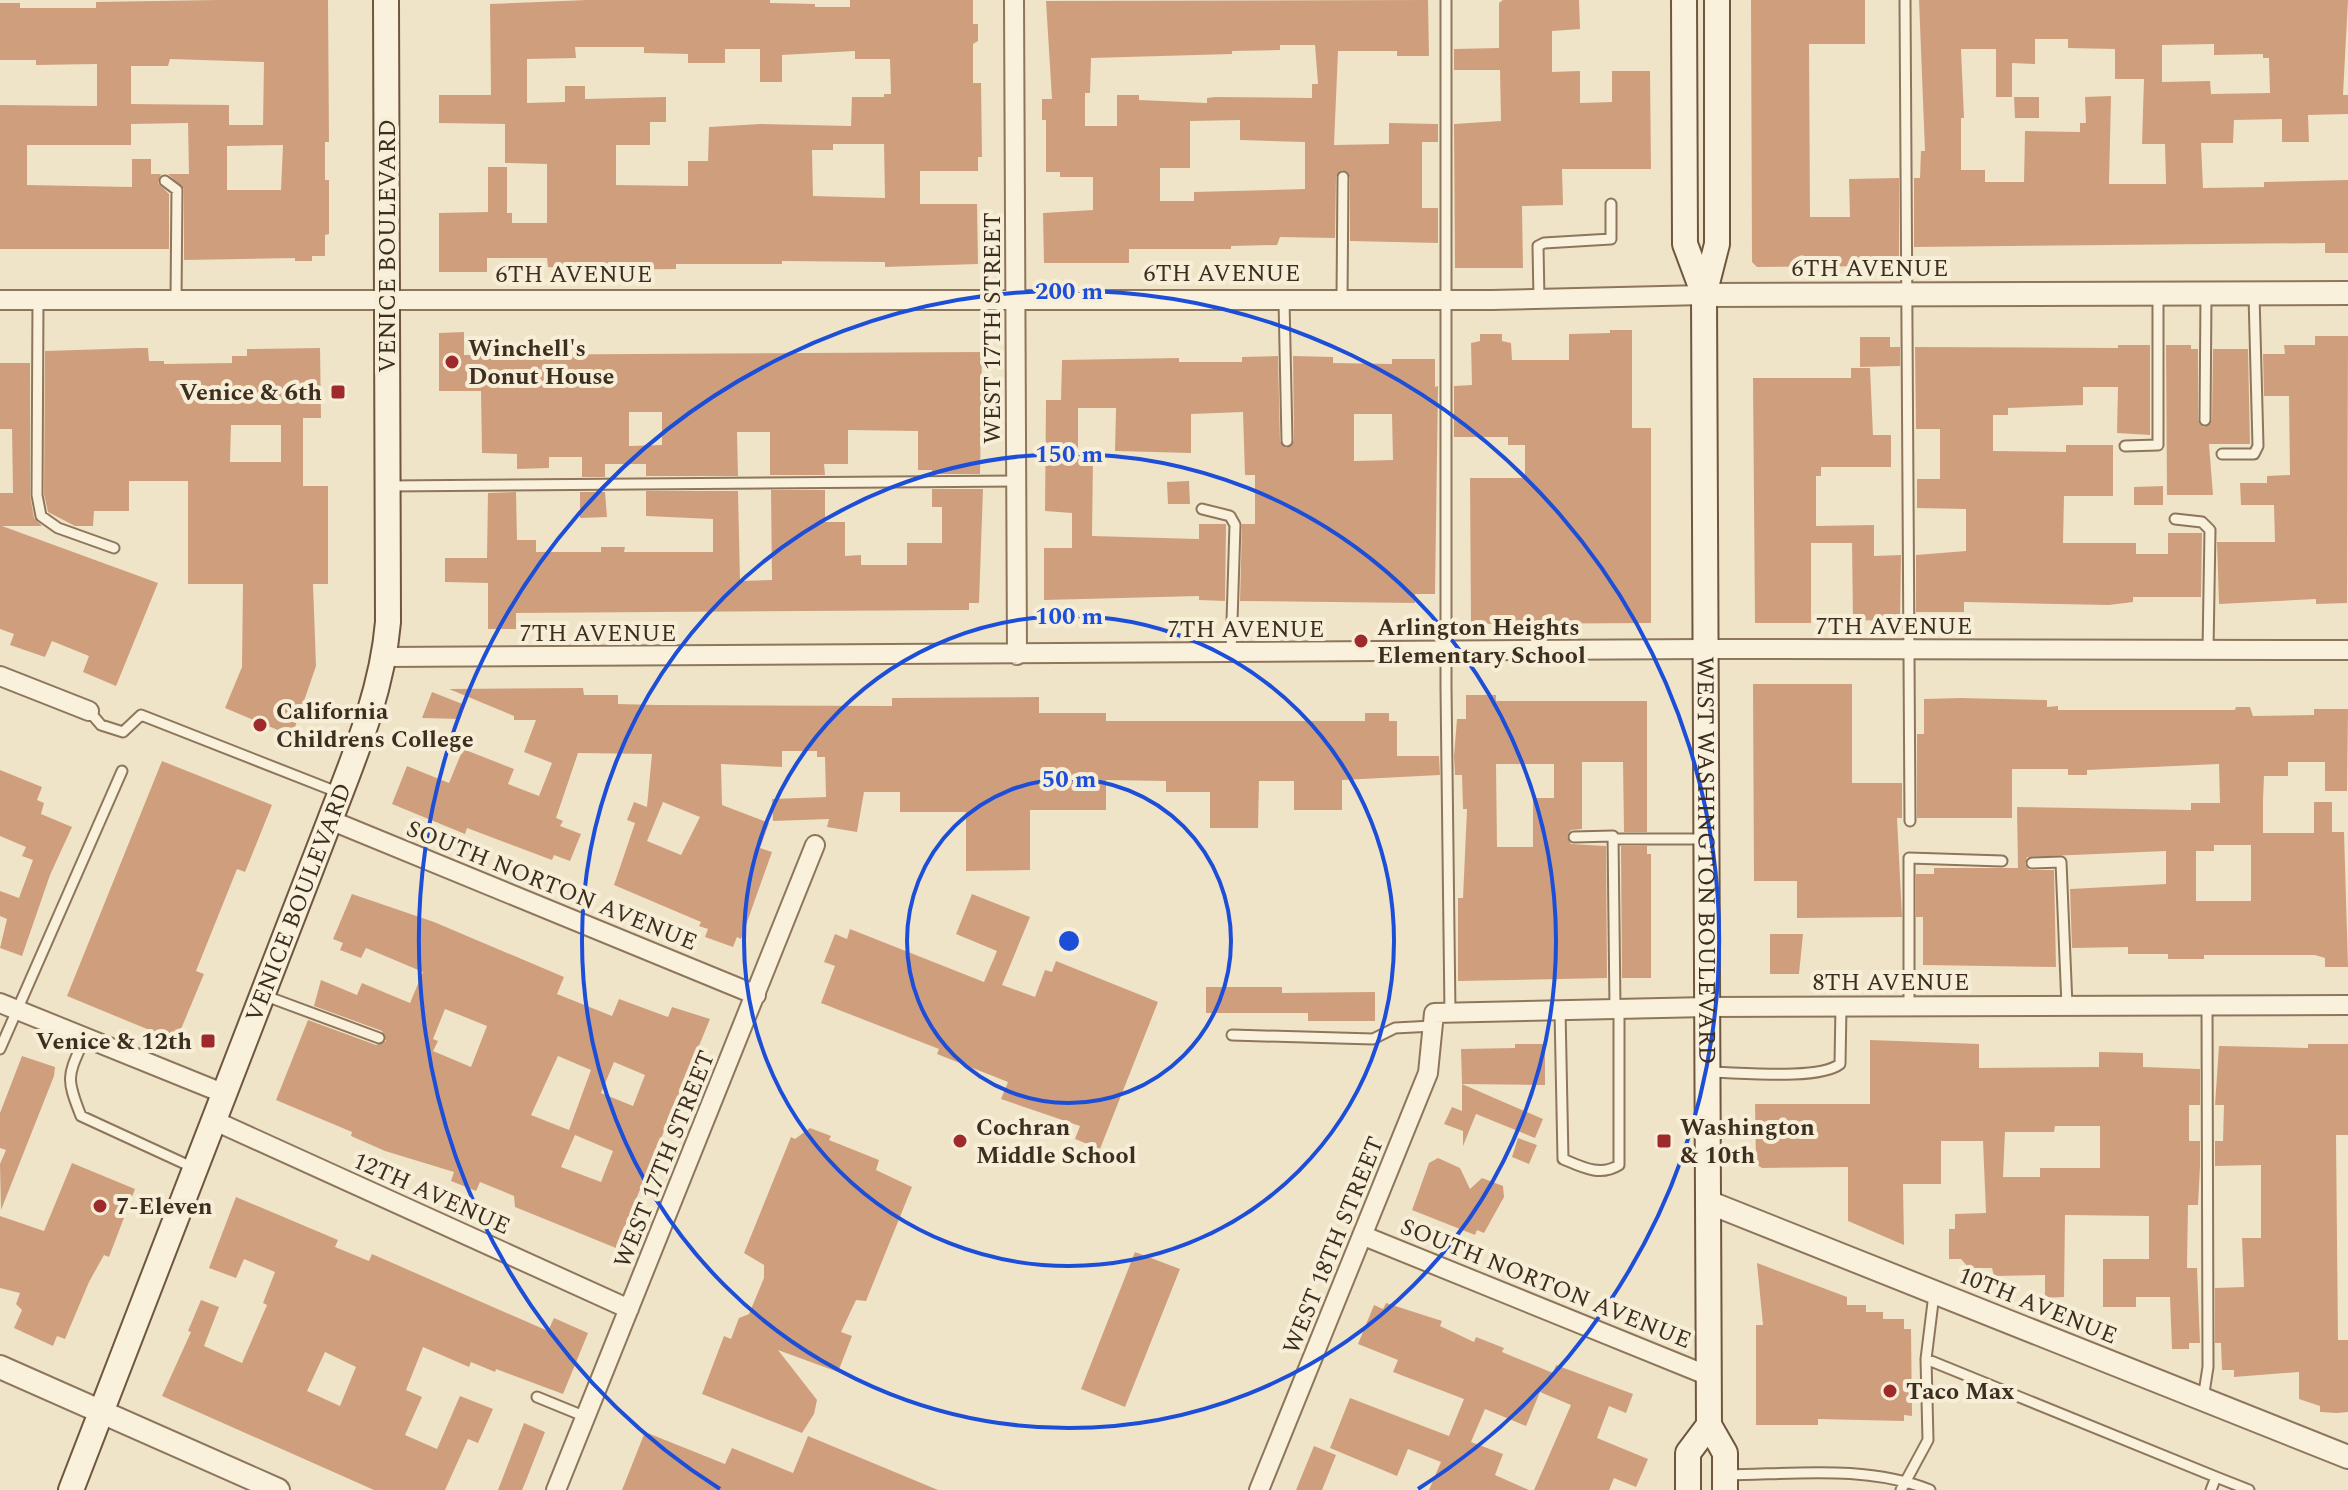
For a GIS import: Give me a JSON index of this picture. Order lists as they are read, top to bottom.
{
  "streets": {
    "main road": ["VENICE BOULEVARD", "WEST WASHINGTON BOULEVARD"],
    "street": [
      "6TH AVENUE",
      "WEST 17TH STREET",
      "7TH AVENUE",
      "SOUTH NORTON AVENUE",
      "8TH AVENUE",
      "12TH AVENUE",
      "WEST 18TH STREET",
      "10TH AVENUE"
    ]
  },
  "crossings": [
    ["VENICE BOULEVARD", "6TH AVENUE"],
    ["VENICE BOULEVARD", "7TH AVENUE"],
    ["VENICE BOULEVARD", "SOUTH NORTON AVENUE"],
    ["VENICE BOULEVARD", "12TH AVENUE"],
    ["6TH AVENUE", "WEST 17TH STREET"],
    ["6TH AVENUE", "WEST WASHINGTON BOULEVARD"],
    ["WEST 17TH STREET", "7TH AVENUE"],
    ["WEST 17TH STREET", "SOUTH NORTON AVENUE"],
    ["WEST 17TH STREET", "12TH AVENUE"],
    ["7TH AVENUE", "WEST WASHINGTON BOULEVARD"],
    ["WEST WASHINGTON BOULEVARD", "SOUTH NORTON AVENUE"],
    ["WEST WASHINGTON BOULEVARD", "8TH AVENUE"],
    ["WEST WASHINGTON BOULEVARD", "10TH AVENUE"],
    ["SOUTH NORTON AVENUE", "WEST 18TH STREET"],
    ["8TH AVENUE", "WEST 18TH STREET"]
  ],
  "places": {
    "other": [
      "Winchell's Donut House",
      "Arlington Heights Elementary School",
      "California Childrens College",
      "Cochran Middle School",
      "7-Eleven",
      "Taco Max"
    ],
    "transit": ["Venice & 6th", "Venice & 12th", "Washington & 10th"]
  },
  "rings": [
    "200 m",
    "150 m",
    "100 m",
    "50 m"
  ]
}
